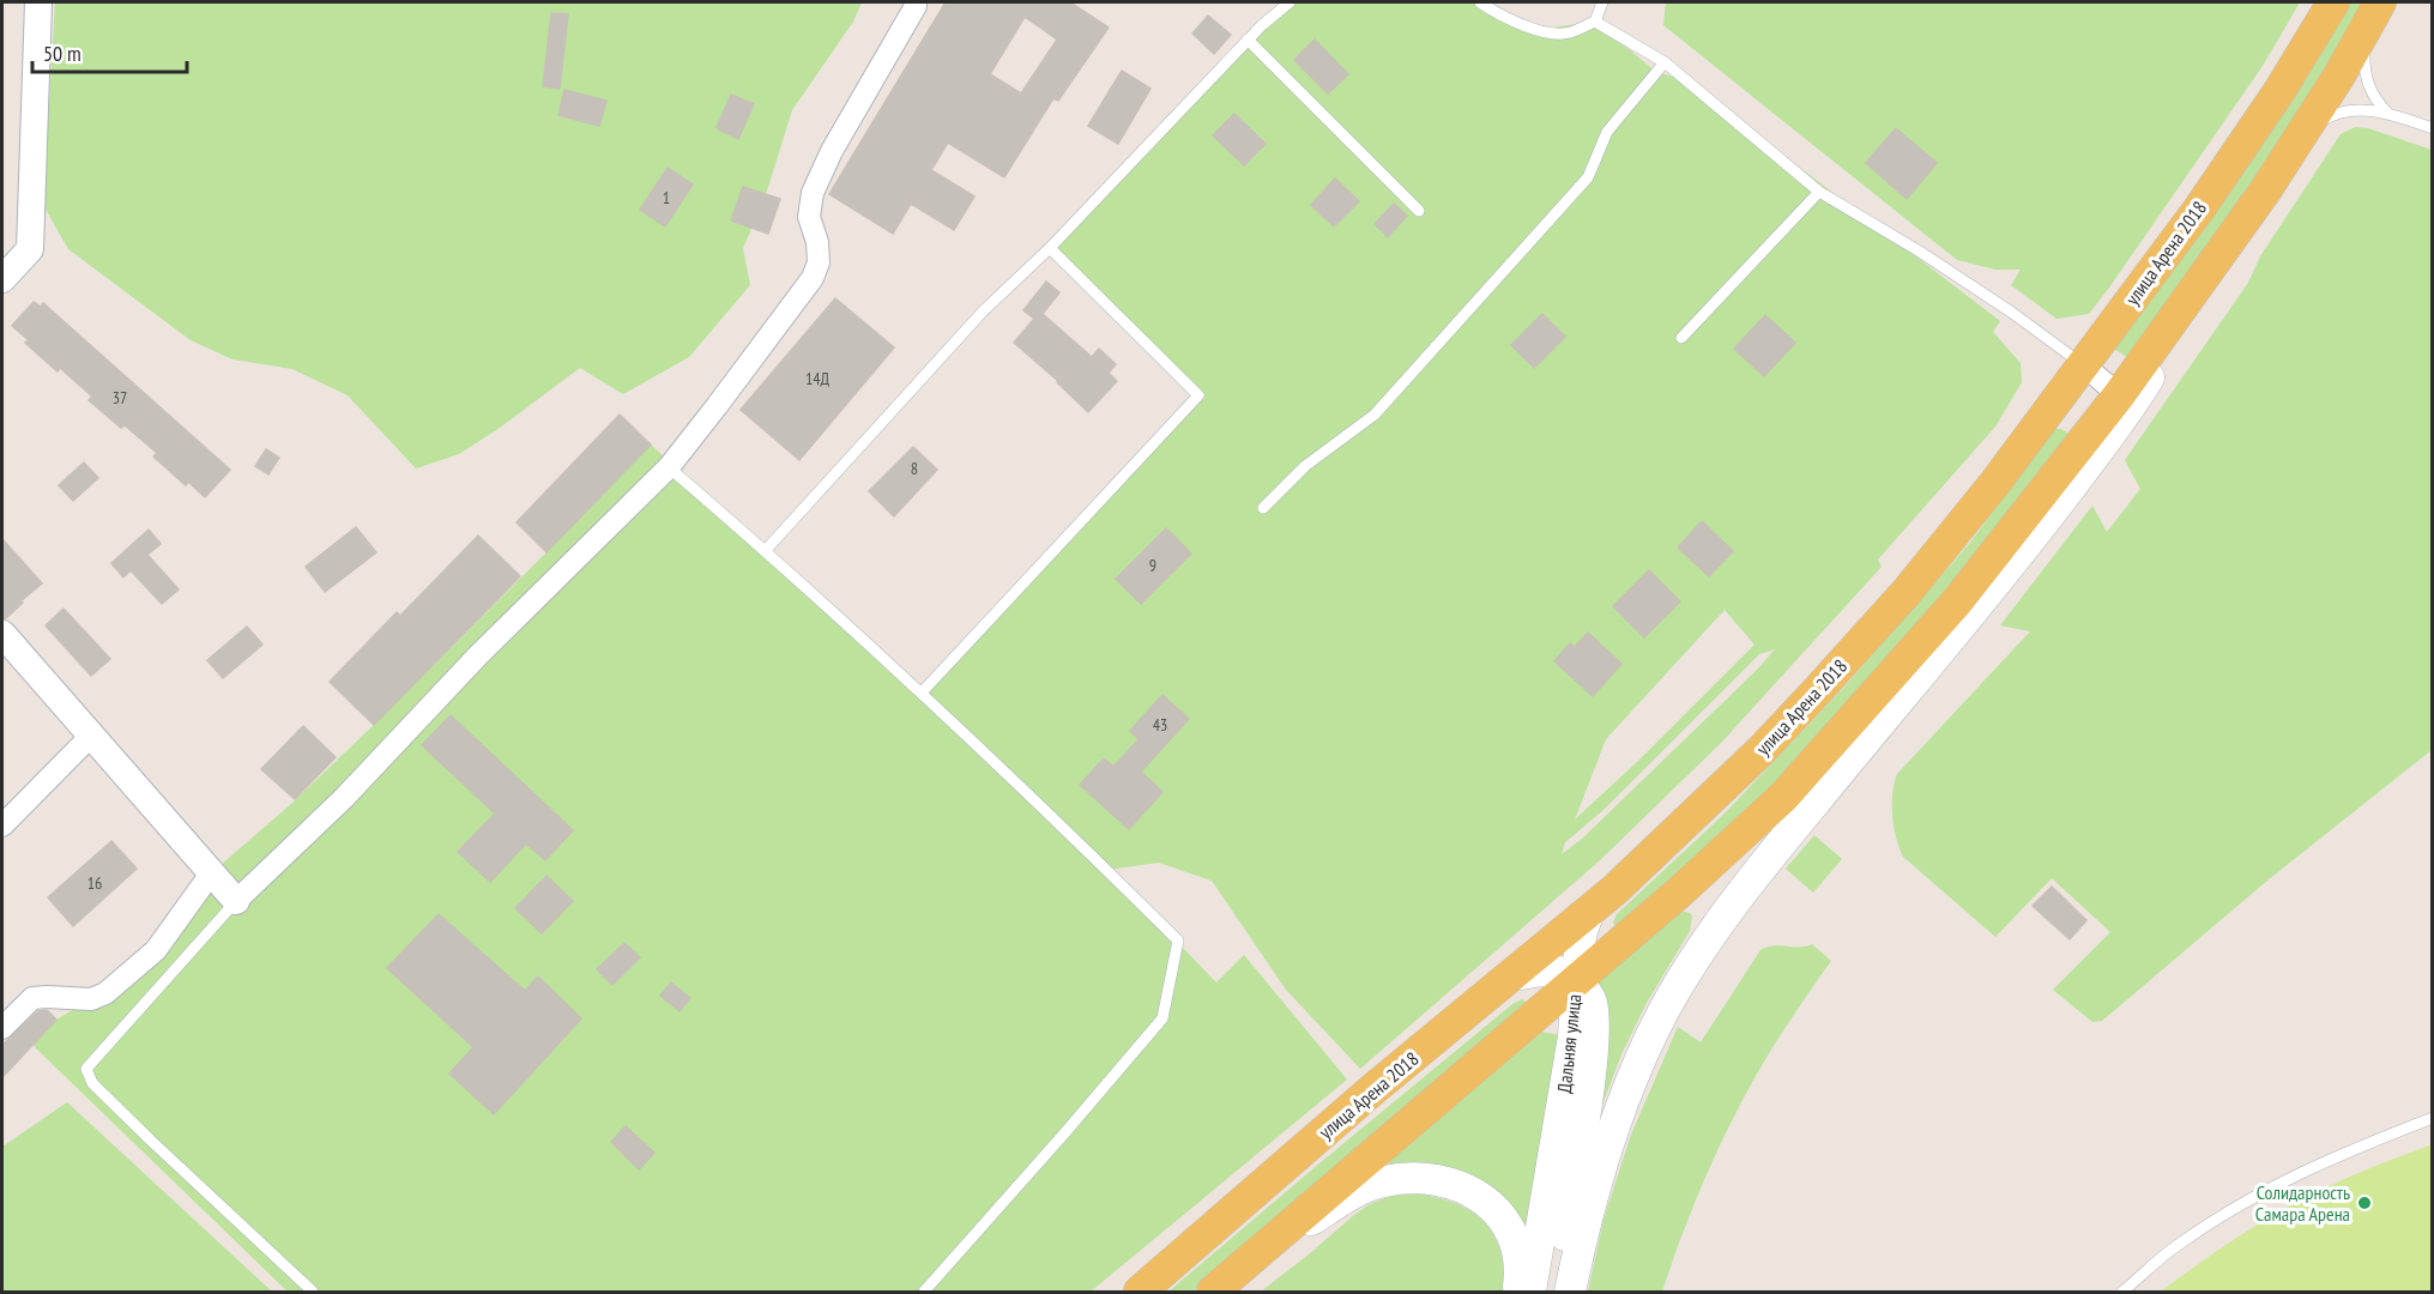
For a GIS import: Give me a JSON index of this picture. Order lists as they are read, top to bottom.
{
  "streets": {
    "main road": ["улица Арена 2018", "Дальняя улица"]
  },
  "places": ["Солидарность Самара Арена"],
  "house_numbers": [
    "1",
    "14Д",
    "37",
    "8",
    "9",
    "43",
    "16"
  ],
  "scale_bar": "50 m"
}
